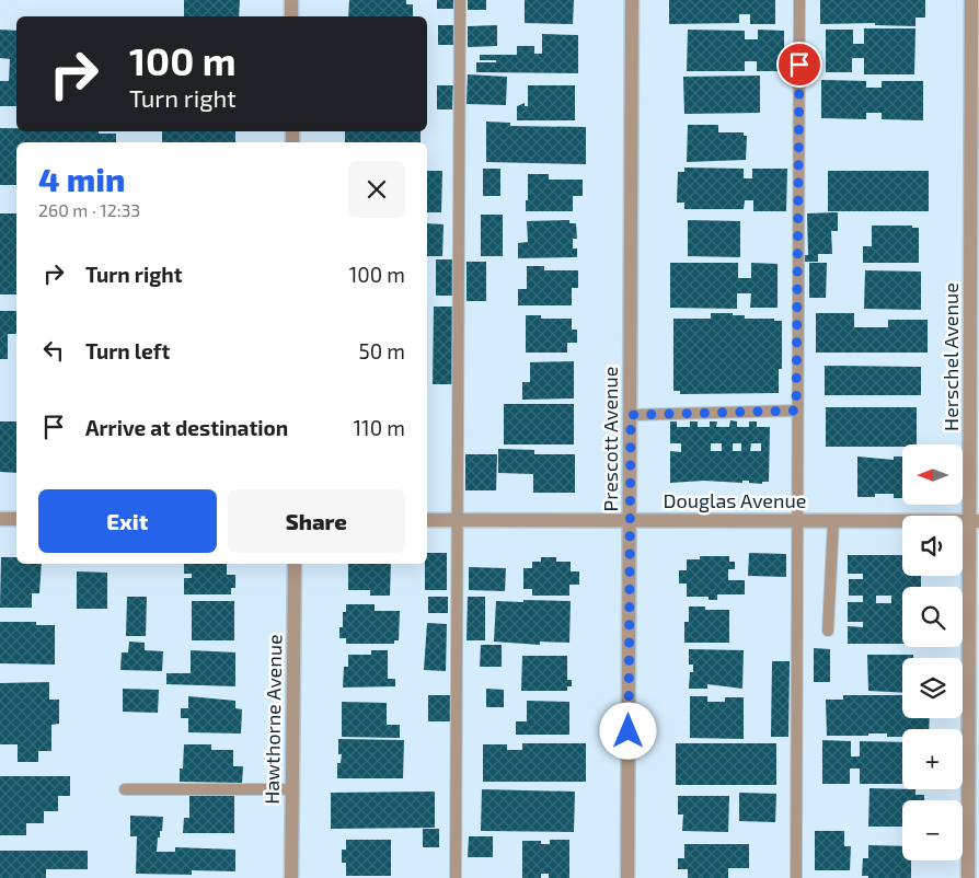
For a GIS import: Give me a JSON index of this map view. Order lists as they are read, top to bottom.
{
  "streets": {
    "street": [
      "Herschel Avenue",
      "Prescott Avenue",
      "Douglas Avenue",
      "Hawthorne Avenue"
    ]
  },
  "crossings": [
    ["Herschel Avenue", "Douglas Avenue"],
    ["Prescott Avenue", "Douglas Avenue"]
  ],
  "north": "left",
  "page": {
    "turn": ["100 m", "Turn right"],
    "heading": ["4 min", "260 m · 12:33"],
    "list": [
      {
        "name": "Turn right",
        "value": "100 m"
      },
      {
        "name": "Turn left",
        "value": "50 m"
      },
      {
        "name": "Arrive at destination",
        "value": "110 m"
      }
    ],
    "map_buttons": ["+", "−"],
    "buttons": ["Exit", "Share"]
  }
}
